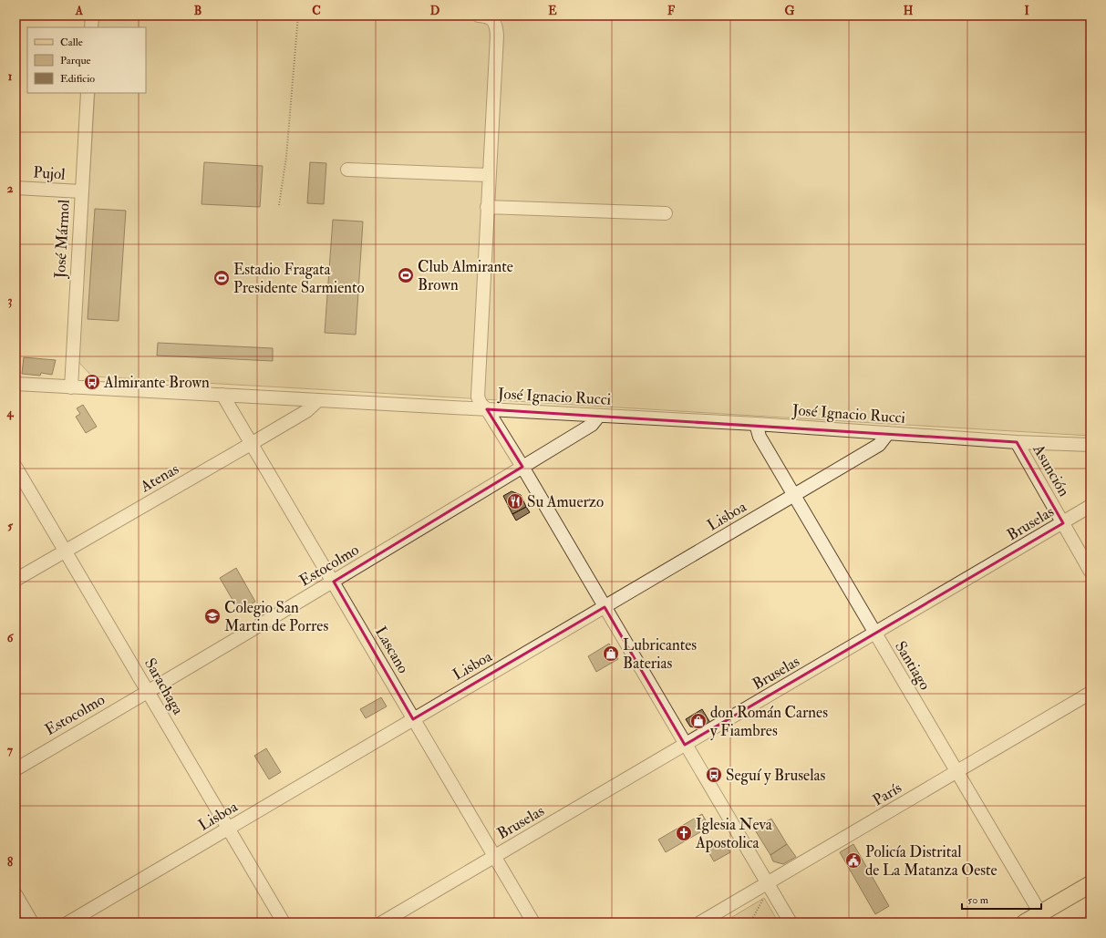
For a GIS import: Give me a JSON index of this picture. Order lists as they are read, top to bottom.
{
  "streets": {
    "street": [
      "Pujol",
      "José Mármol",
      "José Ignacio Rucci",
      "Asunción",
      "Atenas",
      "Lisboa",
      "Bruselas",
      "Estocolmo",
      "Lascano",
      "Santiago",
      "Sarachaga",
      "París"
    ]
  },
  "crossings": [
    ["Pujol", "José Mármol"],
    ["José Mármol", "José Ignacio Rucci"],
    ["José Ignacio Rucci", "Asunción"],
    ["José Ignacio Rucci", "Atenas"],
    ["José Ignacio Rucci", "Lisboa"],
    ["José Ignacio Rucci", "Estocolmo"],
    ["José Ignacio Rucci", "Lascano"],
    ["José Ignacio Rucci", "Santiago"],
    ["Asunción", "Bruselas"],
    ["Atenas", "Lascano"],
    ["Atenas", "Sarachaga"],
    ["Lisboa", "Lascano"],
    ["Lisboa", "Santiago"],
    ["Lisboa", "Sarachaga"],
    ["Bruselas", "Lascano"],
    ["Bruselas", "Santiago"],
    ["Estocolmo", "Lascano"],
    ["Estocolmo", "Sarachaga"],
    ["Santiago", "París"]
  ],
  "places": {
    "sports": ["Club Almirante Brown", "Estadio Fragata Presidente Sarmiento"],
    "bus stop": ["Almirante Brown", "Seguí y Bruselas"],
    "restaurant": ["Su Amuerzo"],
    "school or university": ["Colegio San Martin de Porres"],
    "shop": ["Lubricantes Baterias", "don Román Carnes y Fiambres"],
    "church": ["Iglesia Neva Apostolica"],
    "public building": ["Policía Distrital de La Matanza Oeste"]
  },
  "legend": ["Calle", "Parque", "Edificio"],
  "scale_bar": "50 m",
  "grid": {
    "columns": [
      "A",
      "B",
      "C",
      "D",
      "E",
      "F",
      "G",
      "H",
      "I"
    ],
    "rows": [
      "1",
      "2",
      "3",
      "4",
      "5",
      "6",
      "7",
      "8"
    ]
  }
}
